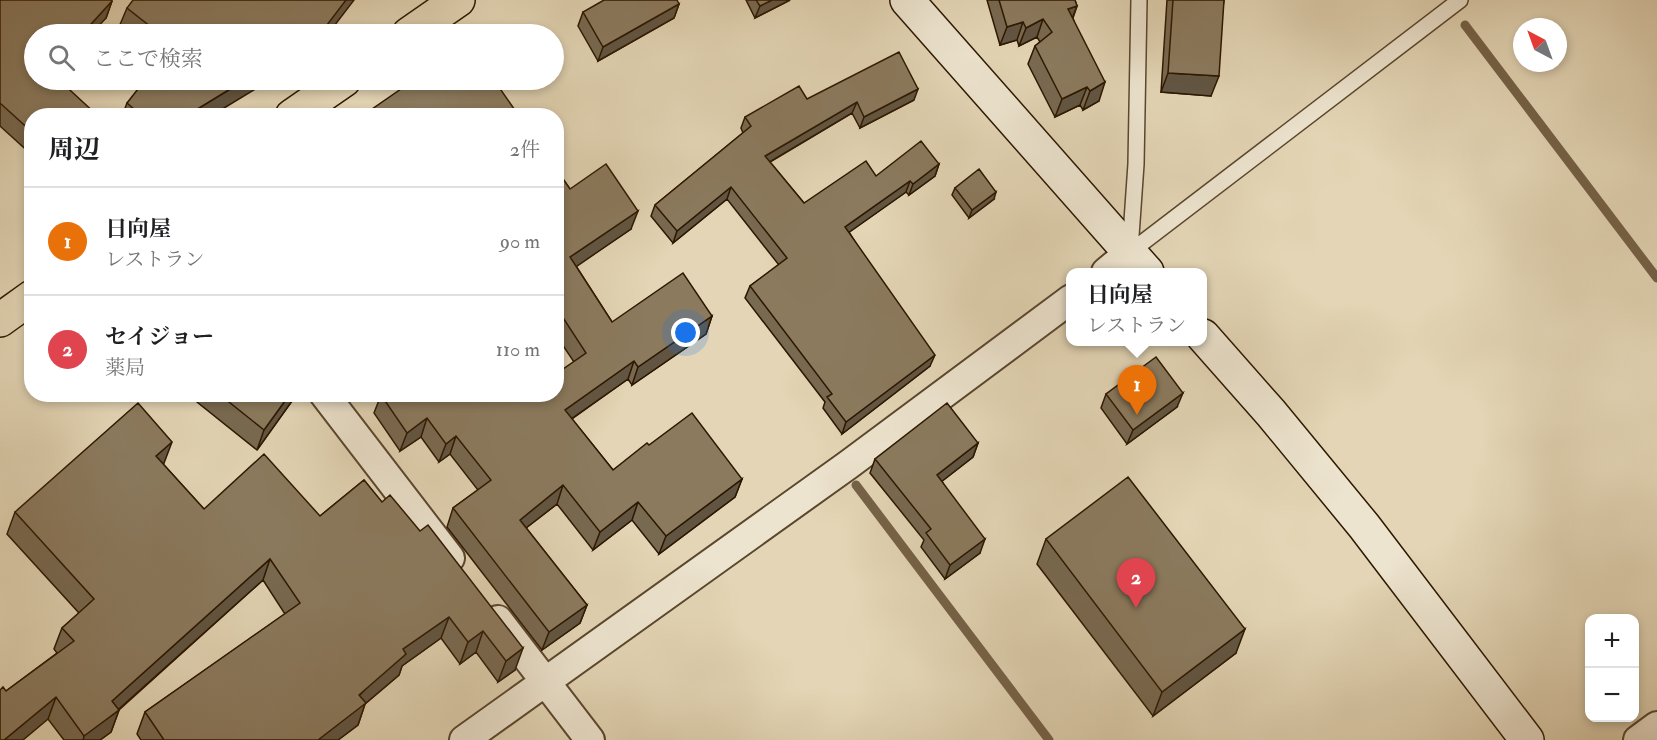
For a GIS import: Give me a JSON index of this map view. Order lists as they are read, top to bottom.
{
  "north": "top left",
  "page": {
    "search": "ここで検索",
    "heading": ["周辺", "2件"],
    "list": [
      {
        "mark": "1",
        "name": "日向屋",
        "note": "レストラン",
        "value": "90 m"
      },
      {
        "mark": "2",
        "name": "セイジョー",
        "note": "薬局",
        "value": "110 m"
      }
    ],
    "popup": ["日向屋", "レストラン"],
    "pins": ["1", "2"],
    "map_buttons": ["+", "−"]
  }
}
